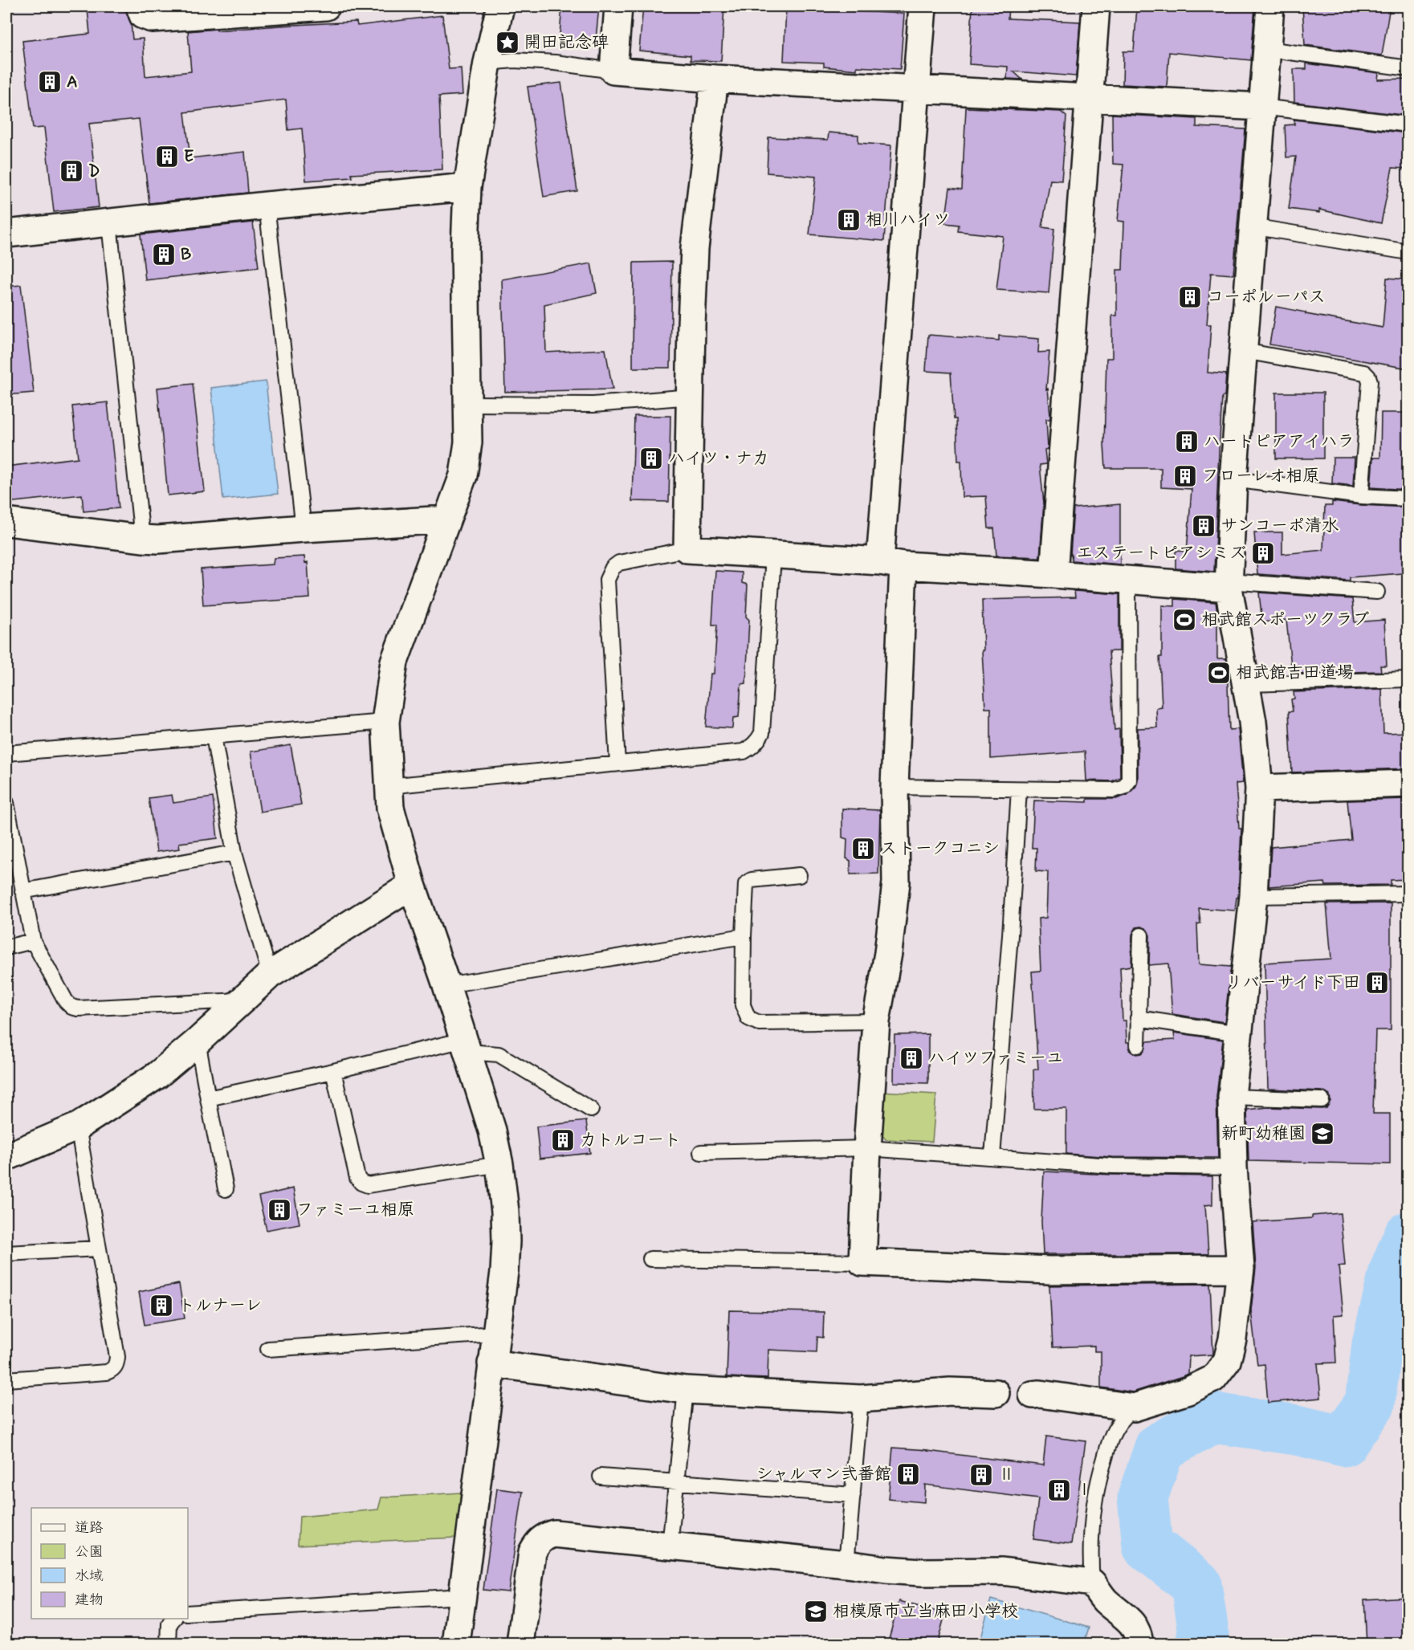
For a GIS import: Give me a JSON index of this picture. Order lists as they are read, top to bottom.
{
  "places": {
    "place": ["開田記念碑"],
    "building": [
      "A",
      "E",
      "D",
      "相川ハイツ",
      "B",
      "コーポルーパス",
      "ハートピアアイハラ",
      "ハイツ・ナカ",
      "フローレオ相原",
      "サンコーポ清水",
      "エステートピアシミズ",
      "ストークコニシ",
      "リバーサイド下田",
      "ハイツファミーユ",
      "カトルコート",
      "ファミーユ相原",
      "トルナーレ",
      "シャルマン弐番館",
      "Ⅱ",
      "Ⅰ"
    ],
    "sports": ["相武館スポーツクラブ", "相武館吉田道場"],
    "school or university": ["新町幼稚園", "相模原市立当麻田小学校"]
  },
  "legend": [
    "道路",
    "公園",
    "水域",
    "建物"
  ]
}
